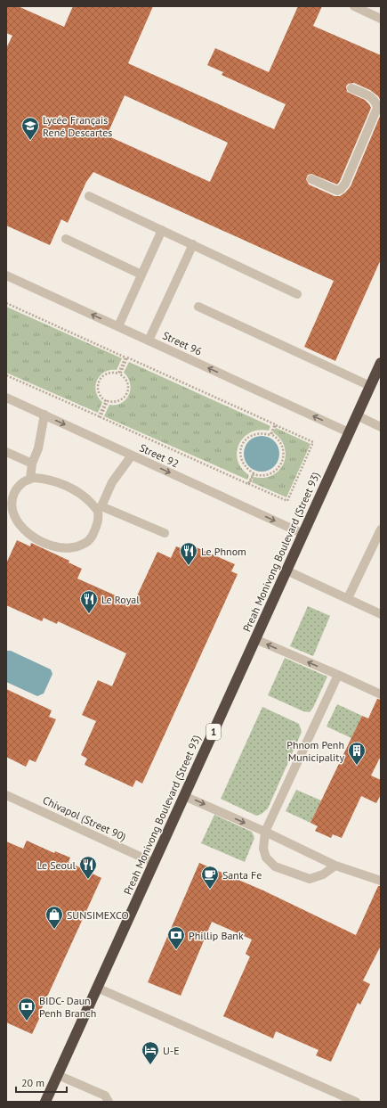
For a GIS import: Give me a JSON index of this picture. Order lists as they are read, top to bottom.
{
  "streets": {
    "highway": ["Preah Monivong Boulevard (Street 93)", "1"],
    "street": ["Street 96", "Street 92", "Chivapol (Street 90)"]
  },
  "crossings": [
    ["Street 96", "Preah Monivong Boulevard (Street 93)"],
    ["Street 92", "Preah Monivong Boulevard (Street 93)"],
    ["Preah Monivong Boulevard (Street 93)", "Chivapol (Street 90)"]
  ],
  "places": {
    "school or university": ["Lycée Français René Descartes"],
    "restaurant": ["Le Phnom", "Le Royal", "Le Seoul"],
    "building": ["Phnom Penh Municipality"],
    "cafe": ["Santa Fe"],
    "shop": ["SUNSIMEXCO"],
    "bank": ["Phillip Bank", "BIDC- Daun Penh Branch"],
    "hotel": ["U-E"]
  },
  "scale_bar": "20 m"
}
